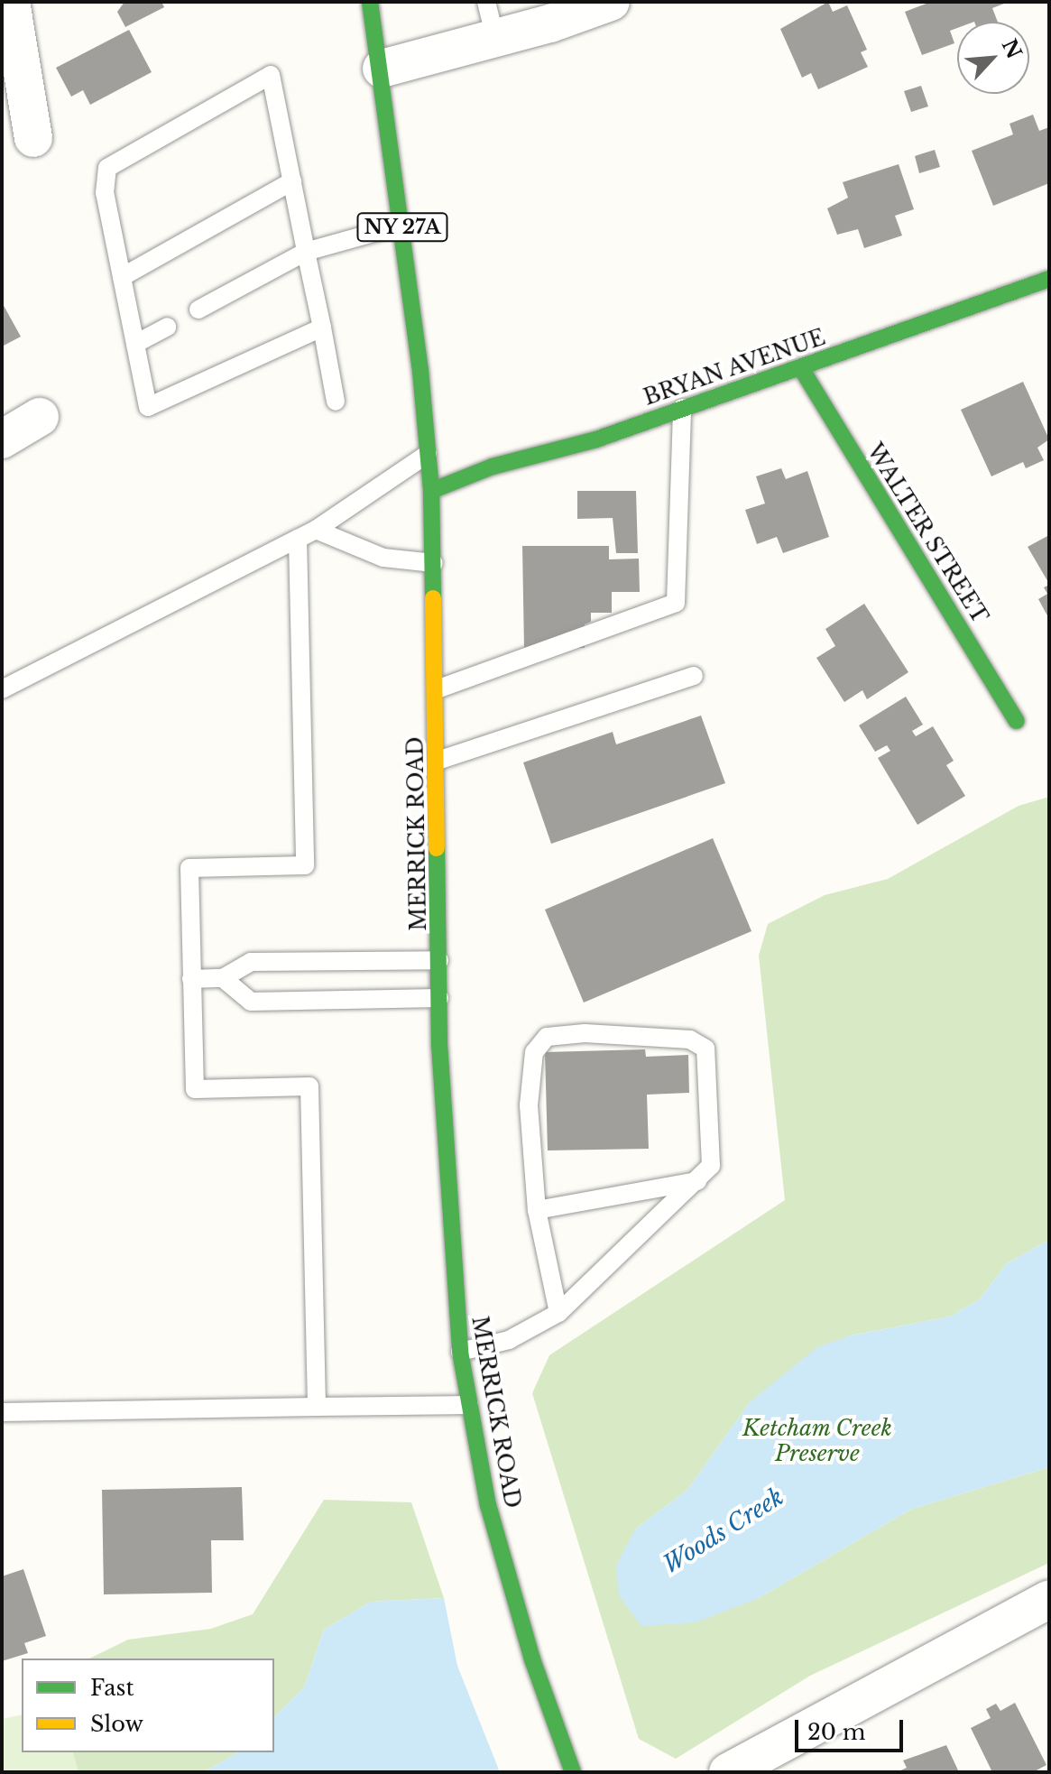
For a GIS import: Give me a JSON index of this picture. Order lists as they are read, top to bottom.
{
  "streets": {
    "main road": [
      "NY 27A",
      "BRYAN AVENUE",
      "WALTER STREET",
      "MERRICK ROAD"
    ]
  },
  "crossings": [
    ["BRYAN AVENUE", "WALTER STREET"],
    ["BRYAN AVENUE", "MERRICK ROAD"]
  ],
  "water": ["Woods Creek"],
  "parks": ["Ketcham Creek Preserve"],
  "legend": ["Fast", "Slow"],
  "scale_bar": "20 m",
  "north": "top right"
}
